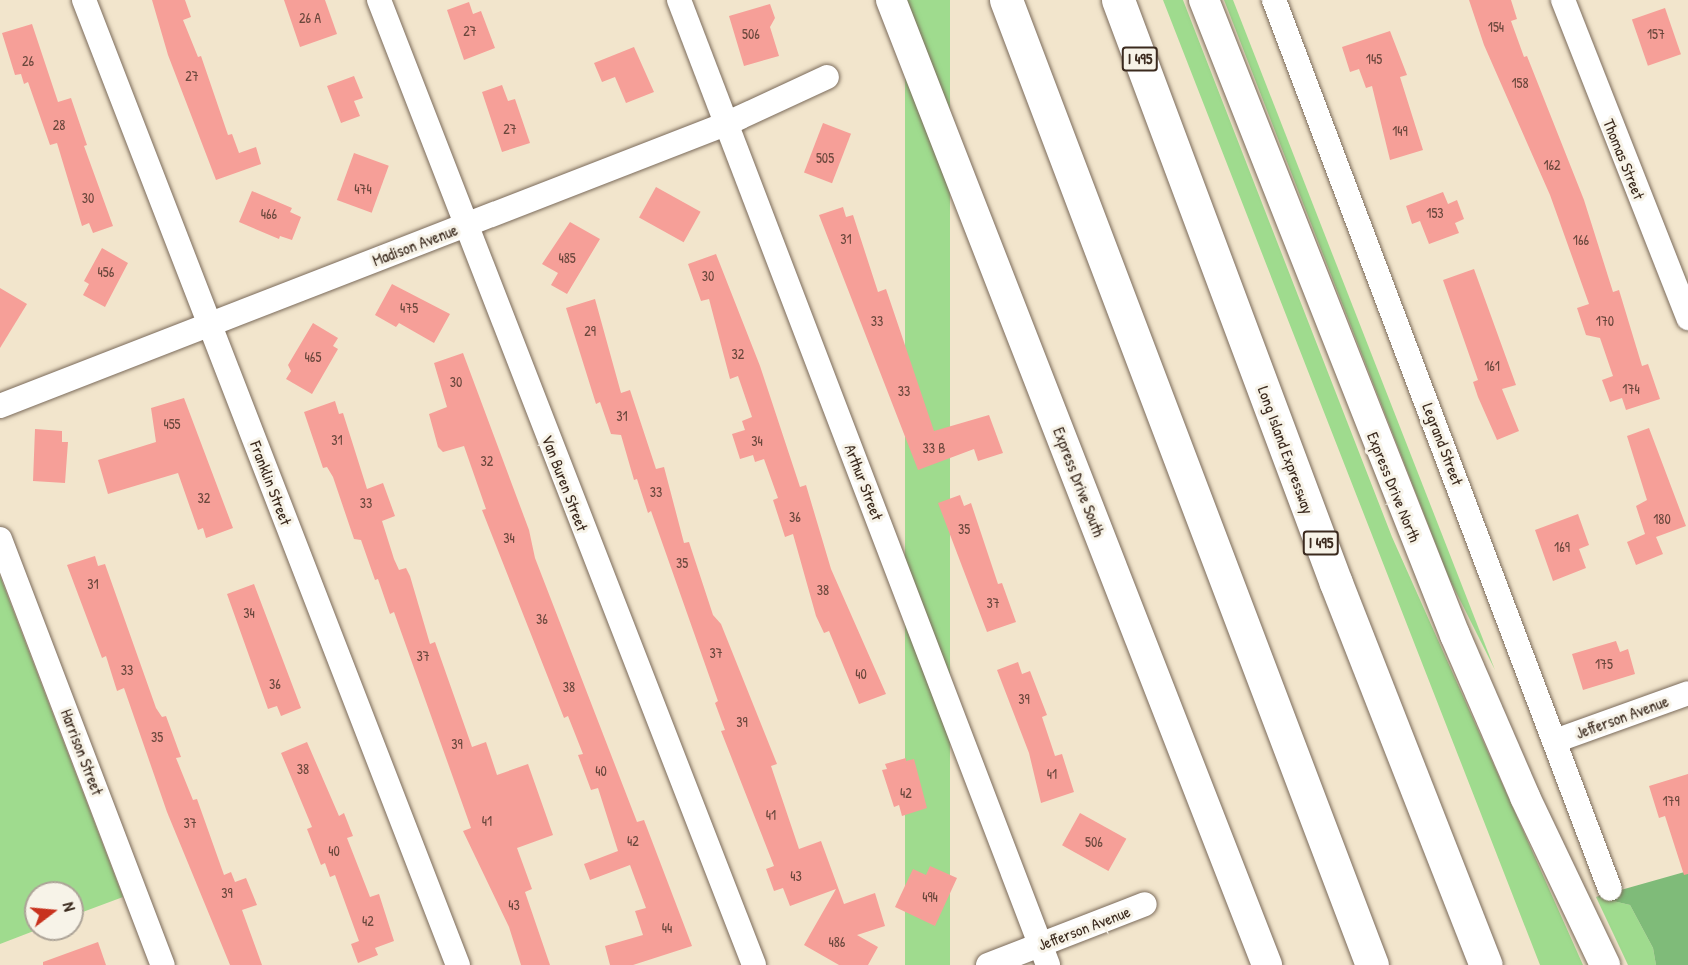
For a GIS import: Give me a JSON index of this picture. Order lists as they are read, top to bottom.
{
  "streets": {
    "highway": ["I 495", "Long Island Expressway"],
    "main road": ["Express Drive South", "Express Drive North"],
    "street": [
      "Thomas Street",
      "Madison Avenue",
      "Legrand Street",
      "Arthur Street",
      "Franklin Street",
      "Van Buren Street",
      "Jefferson Avenue",
      "Harrison Street"
    ]
  },
  "crossings": [
    ["Madison Avenue", "Arthur Street"],
    ["Madison Avenue", "Franklin Street"],
    ["Madison Avenue", "Van Buren Street"],
    ["Legrand Street", "Jefferson Avenue"],
    ["Arthur Street", "Jefferson Avenue"]
  ],
  "house_numbers": [
    "26 A",
    "154",
    "27",
    "506",
    "157",
    "145",
    "26",
    "27",
    "158",
    "28",
    "27",
    "149",
    "505",
    "162",
    "474",
    "30",
    "153",
    "466",
    "31",
    "166",
    "485",
    "456",
    "30",
    "475",
    "33",
    "170",
    "29",
    "32",
    "465",
    "161",
    "30",
    "174",
    "33",
    "31",
    "455",
    "31",
    "34",
    "33 B",
    "32",
    "33",
    "32",
    "33",
    "36",
    "180",
    "35",
    "34",
    "169",
    "35",
    "31",
    "38",
    "37",
    "34",
    "36",
    "37",
    "37",
    "175",
    "33",
    "40",
    "36",
    "38",
    "39",
    "39",
    "35",
    "39",
    "38",
    "40",
    "41",
    "42",
    "179",
    "41",
    "41",
    "37",
    "42",
    "506",
    "40",
    "43",
    "39",
    "494",
    "43",
    "42",
    "44",
    "486"
  ],
  "north": "right"
}
